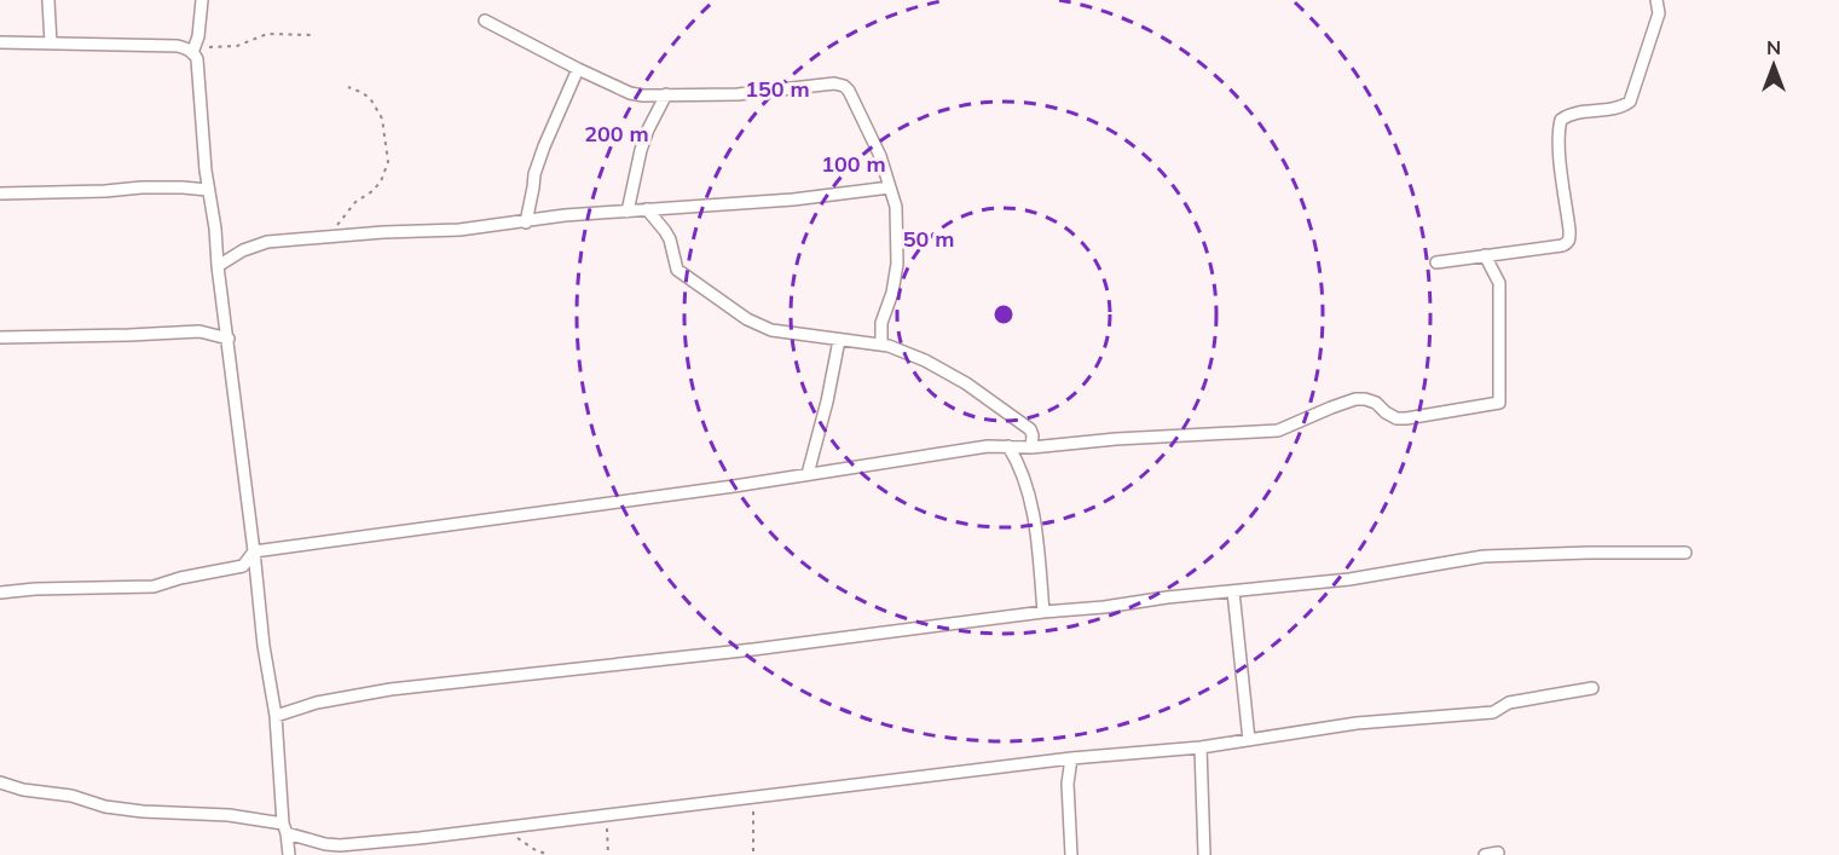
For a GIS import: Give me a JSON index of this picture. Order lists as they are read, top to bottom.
{
  "north": "top",
  "rings": [
    "150 m",
    "200 m",
    "100 m",
    "50 m"
  ]
}
